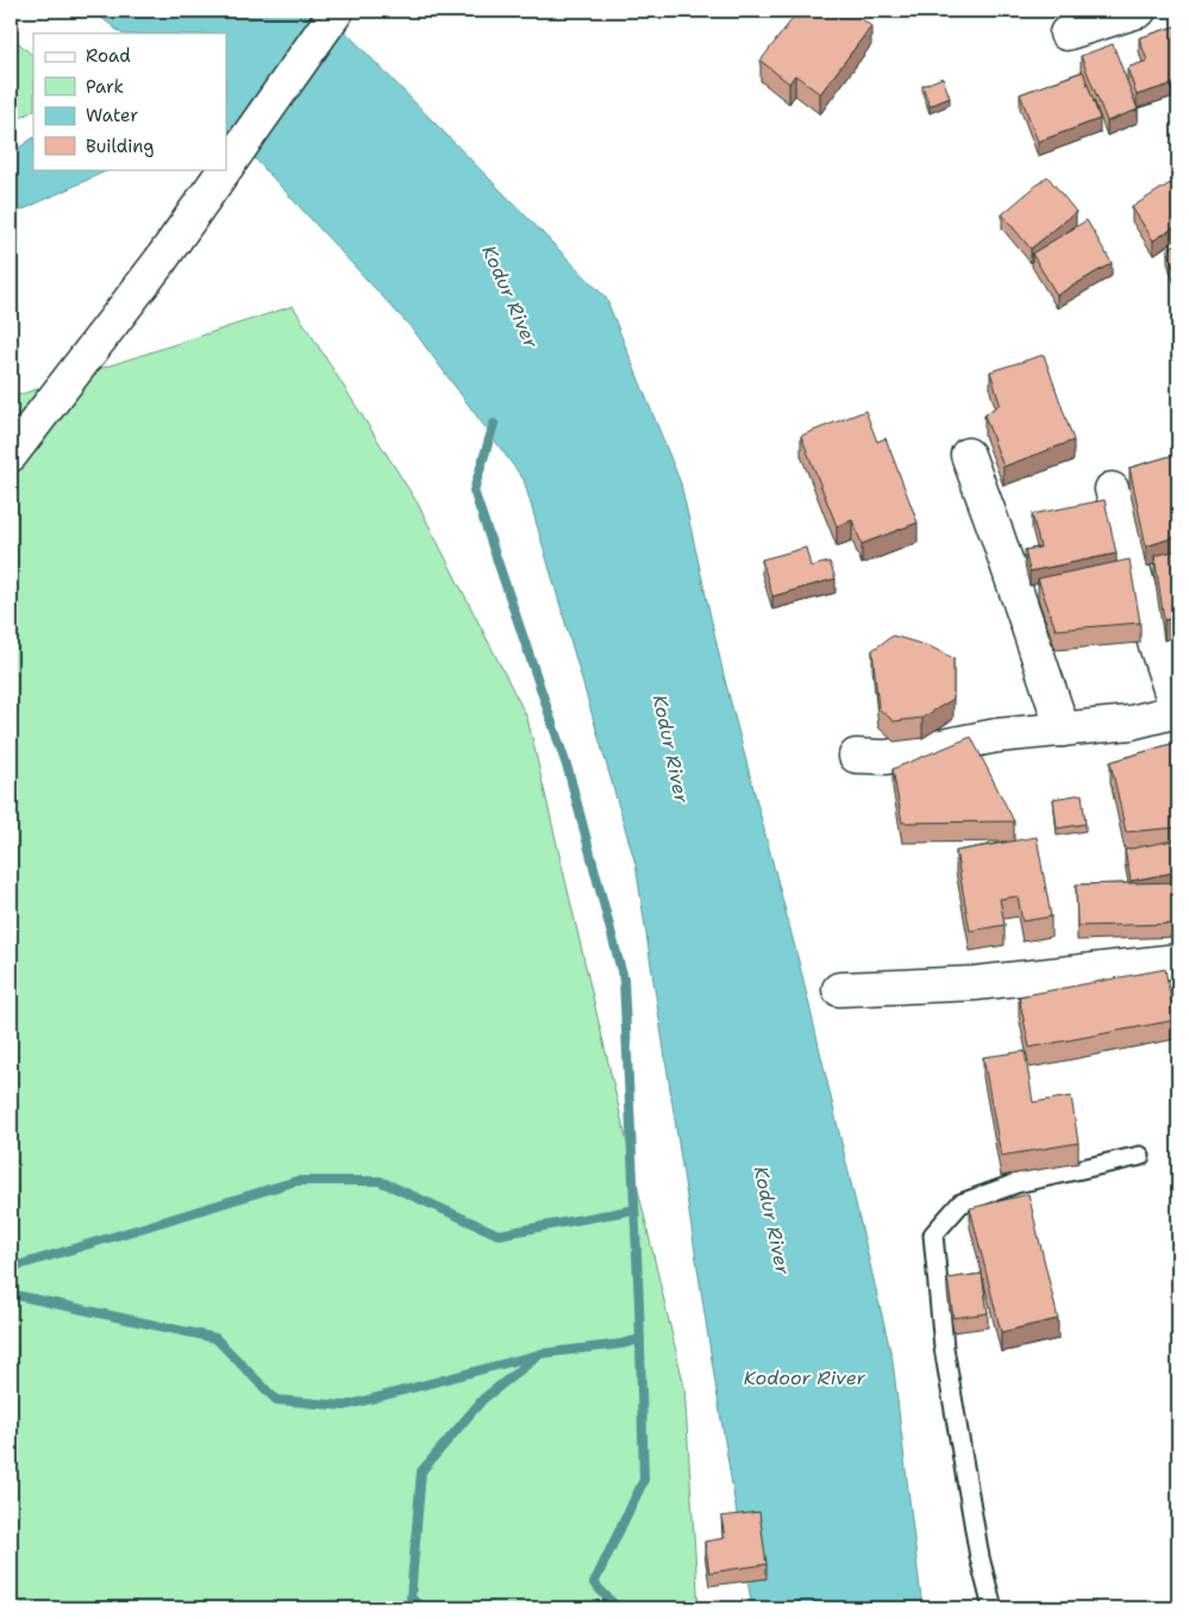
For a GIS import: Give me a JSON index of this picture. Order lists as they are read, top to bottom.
{
  "water": ["Kodur River", "Kodoor River"],
  "legend": [
    "Road",
    "Park",
    "Water",
    "Building"
  ]
}
